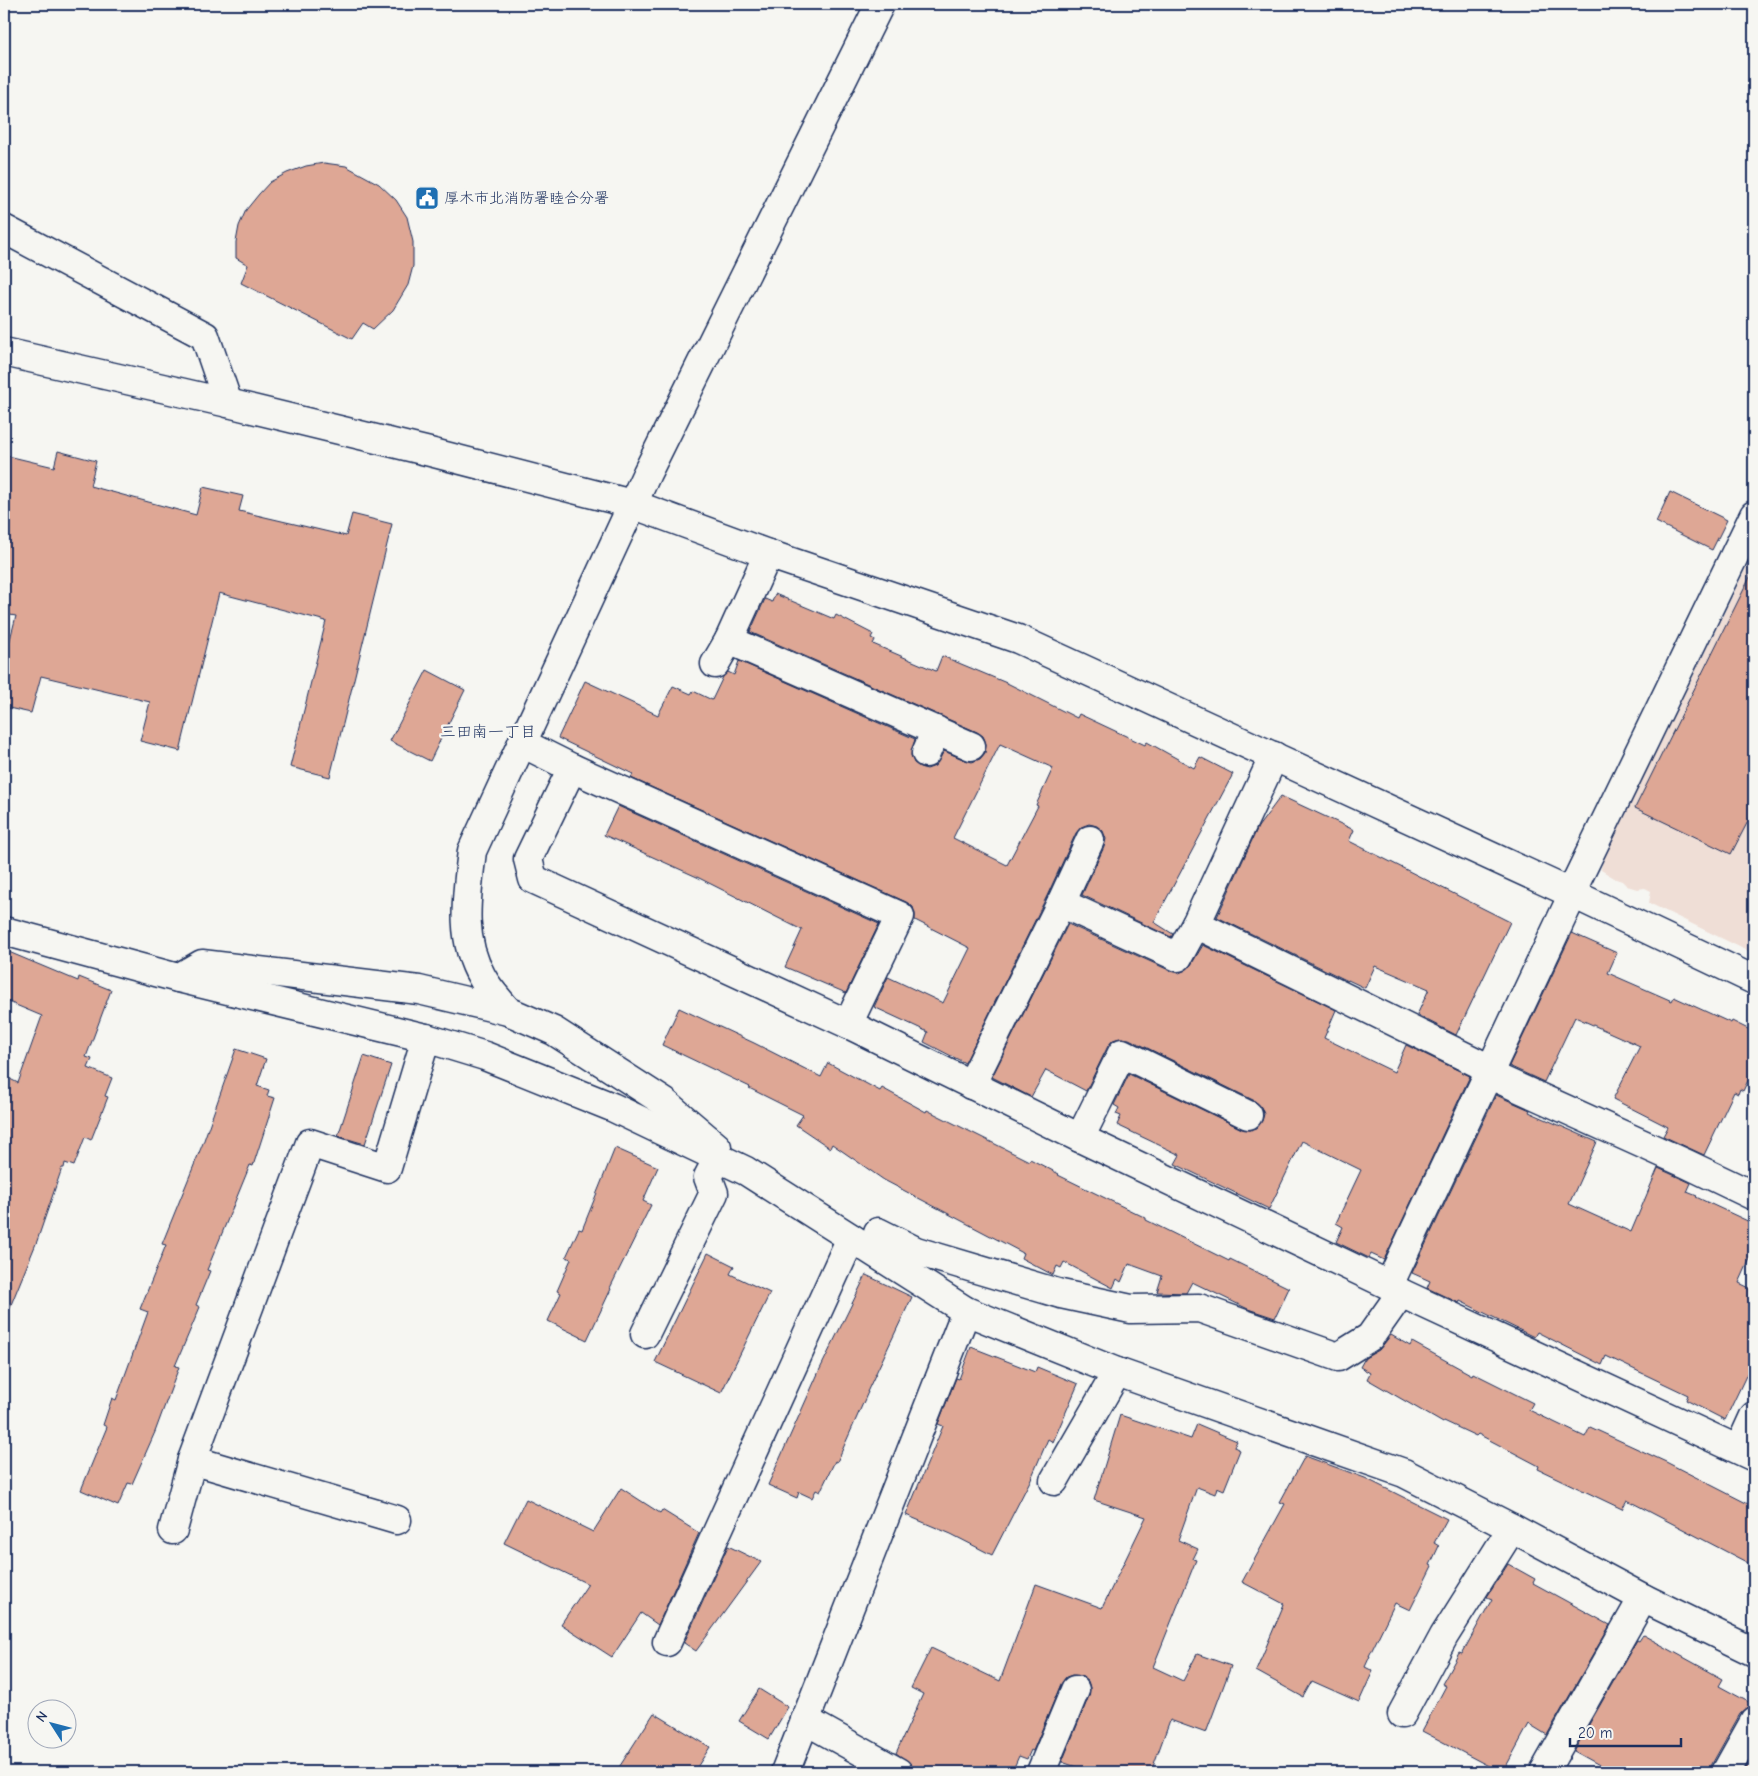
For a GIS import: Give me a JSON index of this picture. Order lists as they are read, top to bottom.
{
  "districts": ["三田南一丁目"],
  "places": {
    "public building": ["厚木市北消防署睦合分署"]
  },
  "scale_bar": "20 m",
  "north": "top left"
}
